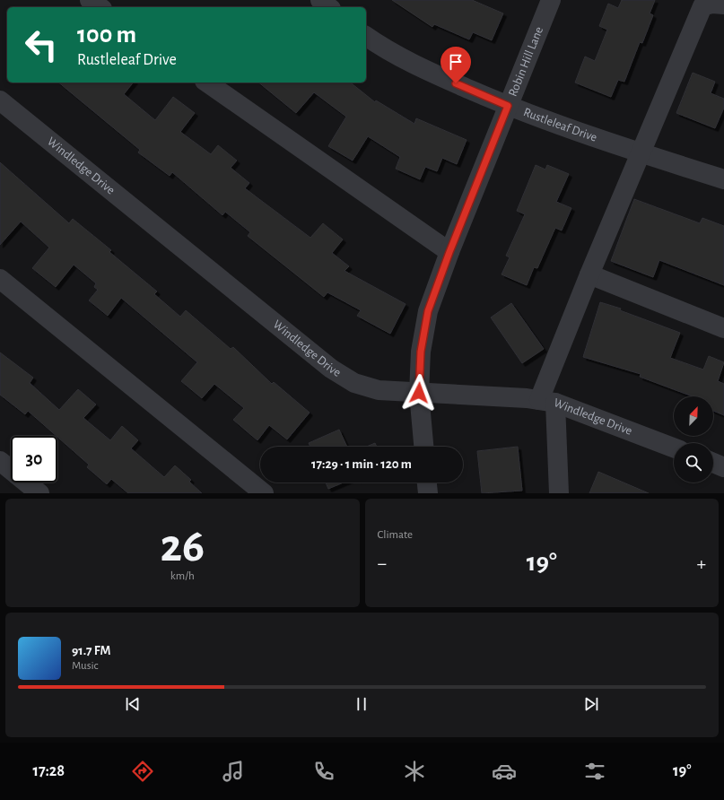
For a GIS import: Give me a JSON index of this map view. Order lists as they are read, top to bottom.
{
  "streets": {
    "street": ["Robin Hill Lane", "Rustleleaf Drive", "Windledge Drive"]
  },
  "crossings": [
    ["Robin Hill Lane", "Rustleleaf Drive"],
    ["Robin Hill Lane", "Windledge Drive"]
  ],
  "north": "top right",
  "page": {
    "turn": ["100 m", "Rustleleaf Drive"],
    "limit": "30",
    "trip": "17:29 · 1 min · 120 m",
    "tile": [
      ["26", "km/h"],
      "Climate"
    ],
    "heat": ["−", "19°", "+"],
    "song": ["91.7 FM", "Music"],
    "tabs": ["17:28", "19°"]
  }
}
